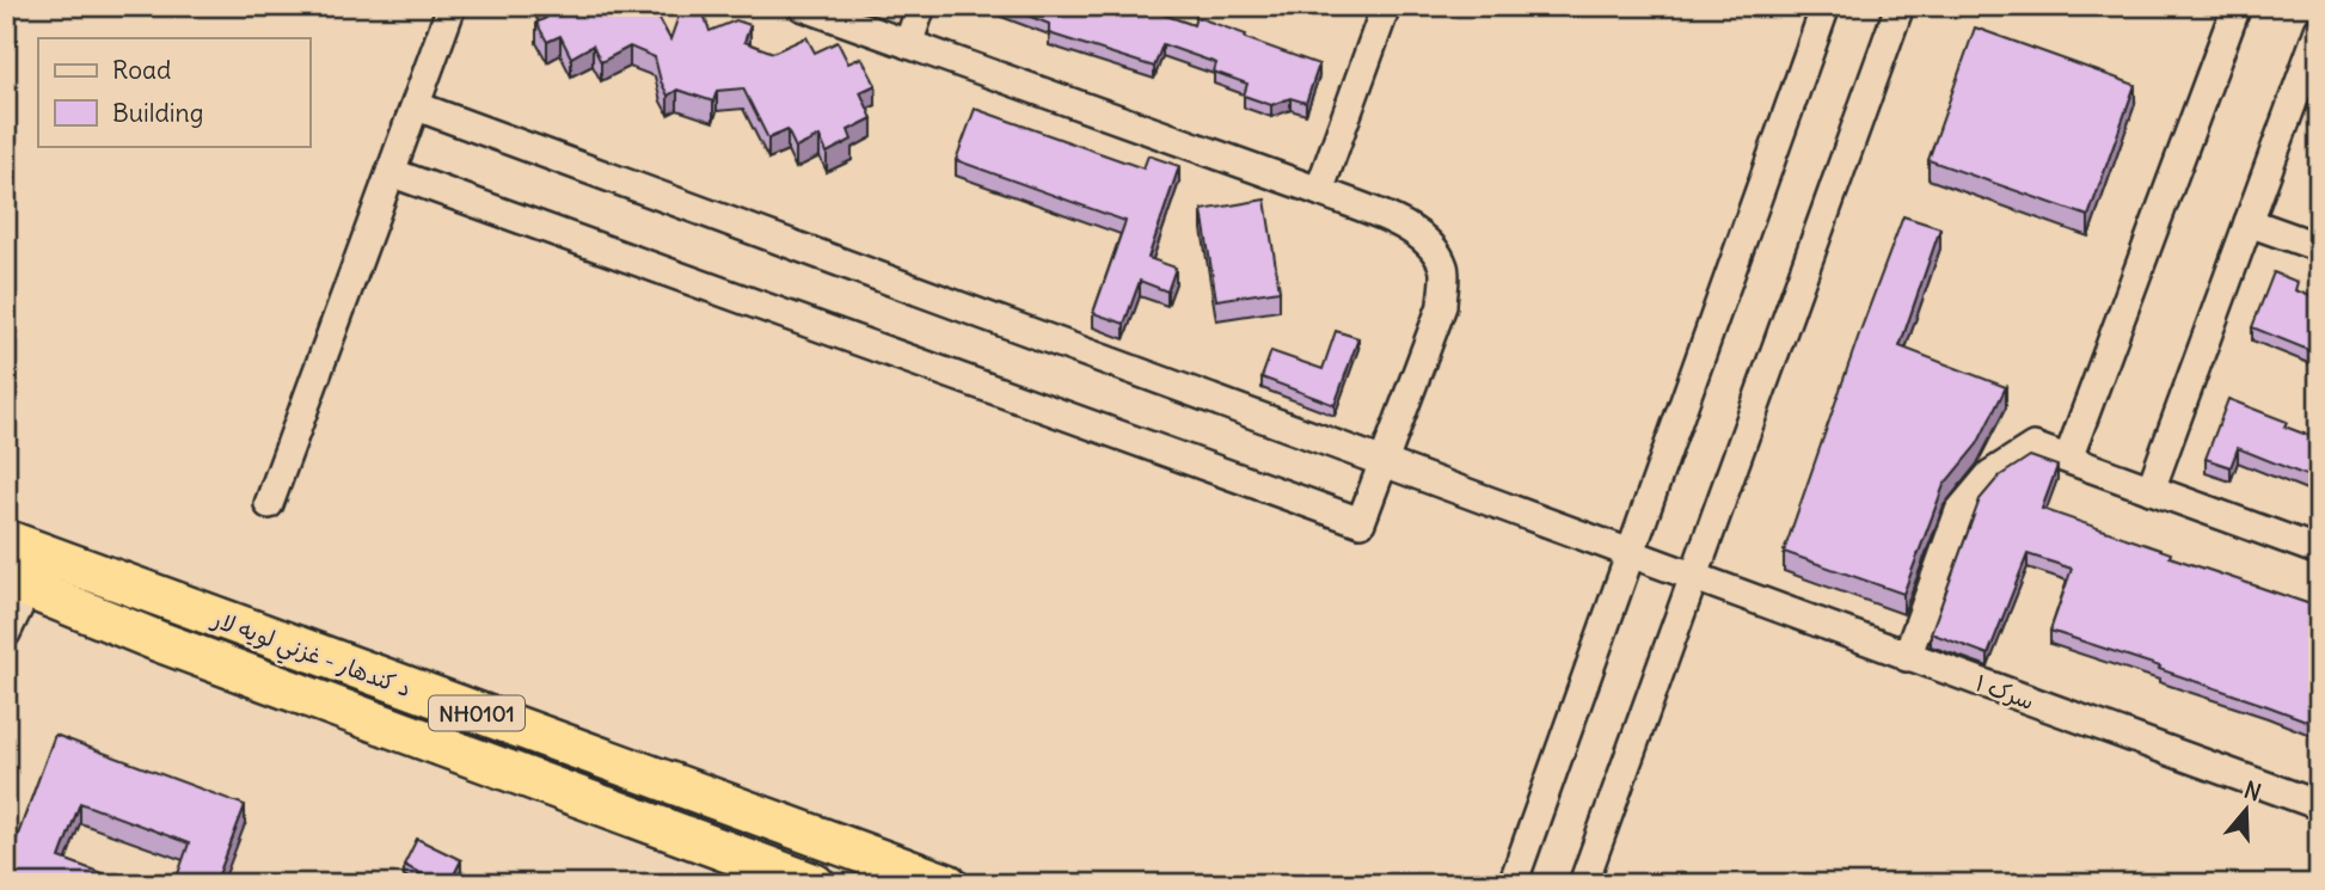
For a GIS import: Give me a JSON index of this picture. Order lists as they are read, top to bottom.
{
  "streets": {
    "highway": ["د کندهار - غزني لويه لار", "NH0101"],
    "street": ["سرک ۱"]
  },
  "legend": ["Road", "Building"],
  "north": "top"
}
